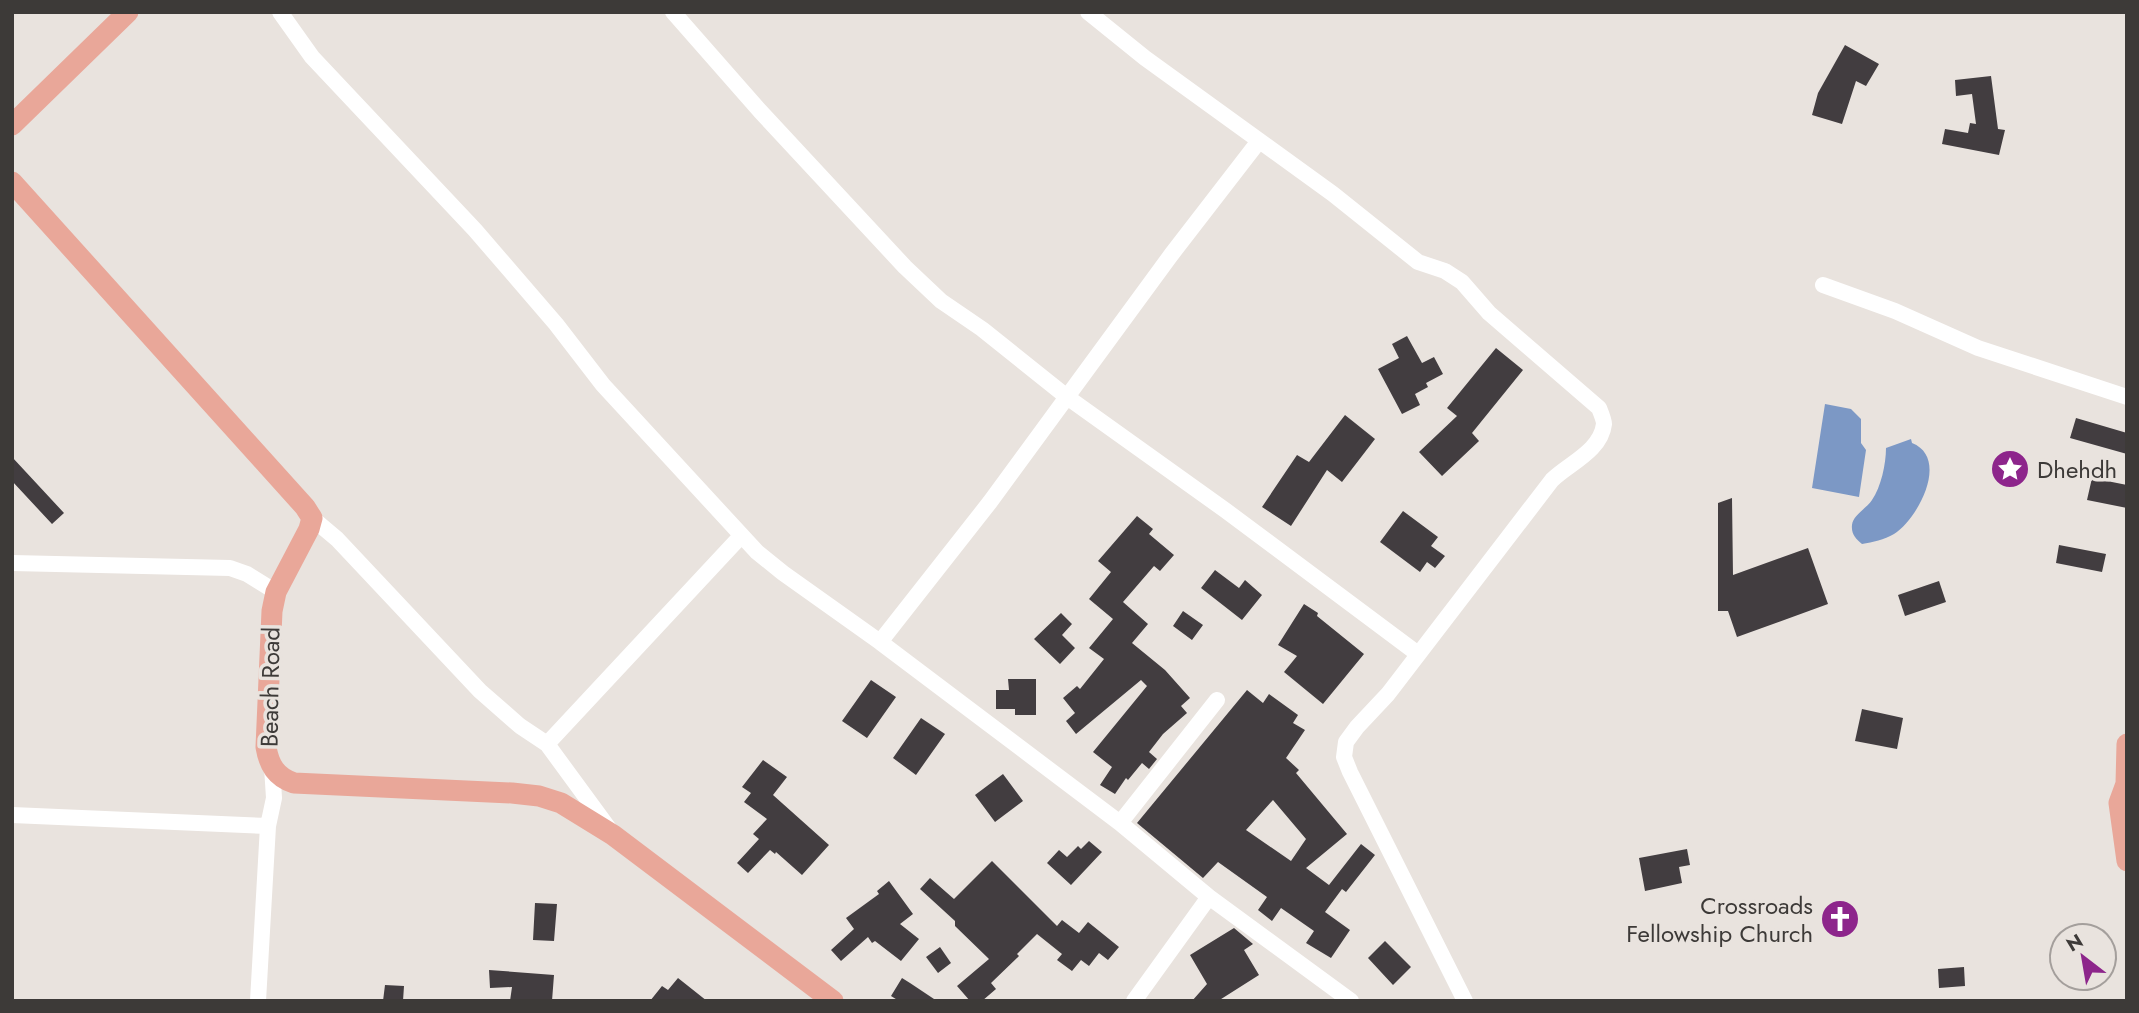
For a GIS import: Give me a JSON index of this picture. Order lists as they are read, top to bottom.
{
  "streets": {
    "main road": ["Beach Road"]
  },
  "places": {
    "place": ["Dhehdh"],
    "church": ["Crossroads Fellowship Church"]
  },
  "north": "top left"
}
